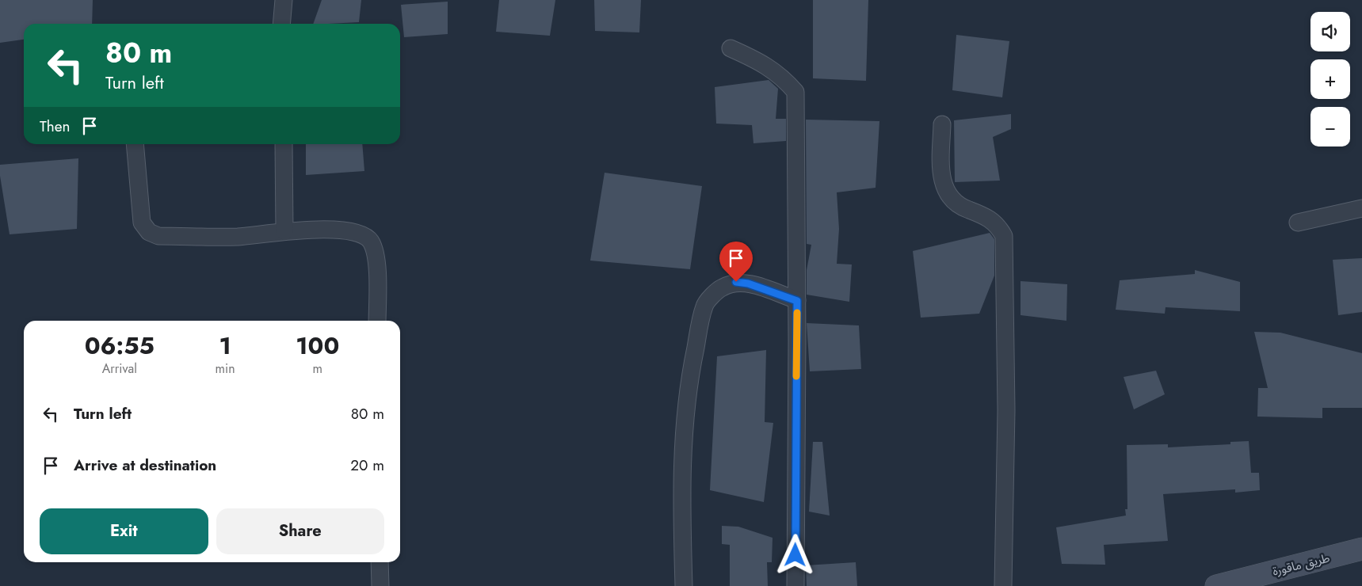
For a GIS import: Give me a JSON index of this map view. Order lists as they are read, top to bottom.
{
  "streets": {
    "street": ["طريق ماقورة"]
  },
  "page": {
    "map_buttons": ["+", "−"],
    "turn": ["80 m", "Turn left"],
    "then": "Then",
    "eta": [
      "06:55",
      "Arrival",
      "1",
      "min",
      "100",
      "m"
    ],
    "list": [
      {
        "name": "Turn left",
        "value": "80 m"
      },
      {
        "name": "Arrive at destination",
        "value": "20 m"
      }
    ],
    "buttons": ["Exit", "Share"]
  }
}
